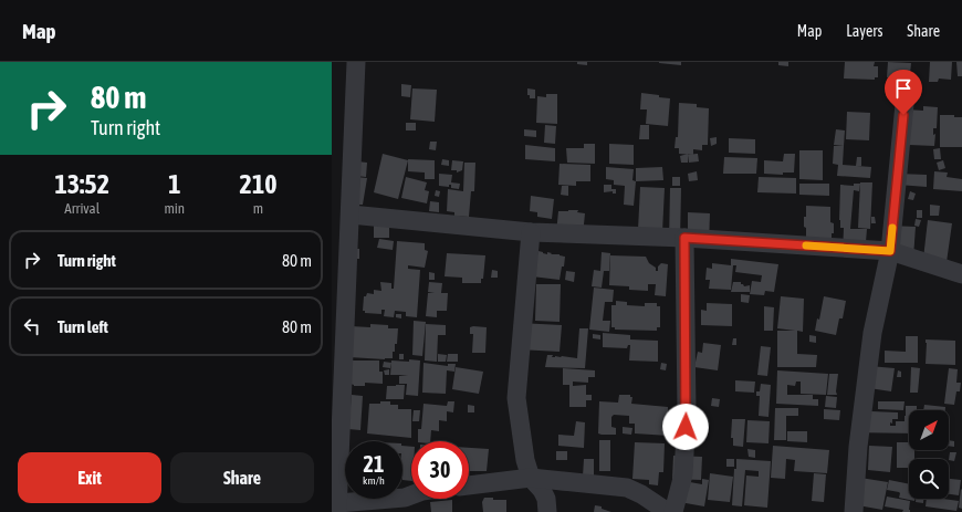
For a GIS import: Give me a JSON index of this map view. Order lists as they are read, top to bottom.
{
  "north": "top right",
  "page": {
    "header": "Map",
    "nav": ["Map", "Layers", "Share"],
    "turn": ["80 m", "Turn right"],
    "eta": [
      "13:52",
      "Arrival",
      "1",
      "min",
      "210",
      "m"
    ],
    "list": [
      {
        "name": "Turn right",
        "value": "80 m"
      },
      {
        "name": "Turn left",
        "value": "80 m"
      }
    ],
    "speed": "21 km/h",
    "limit": "30",
    "buttons": ["Exit", "Share"]
  }
}
